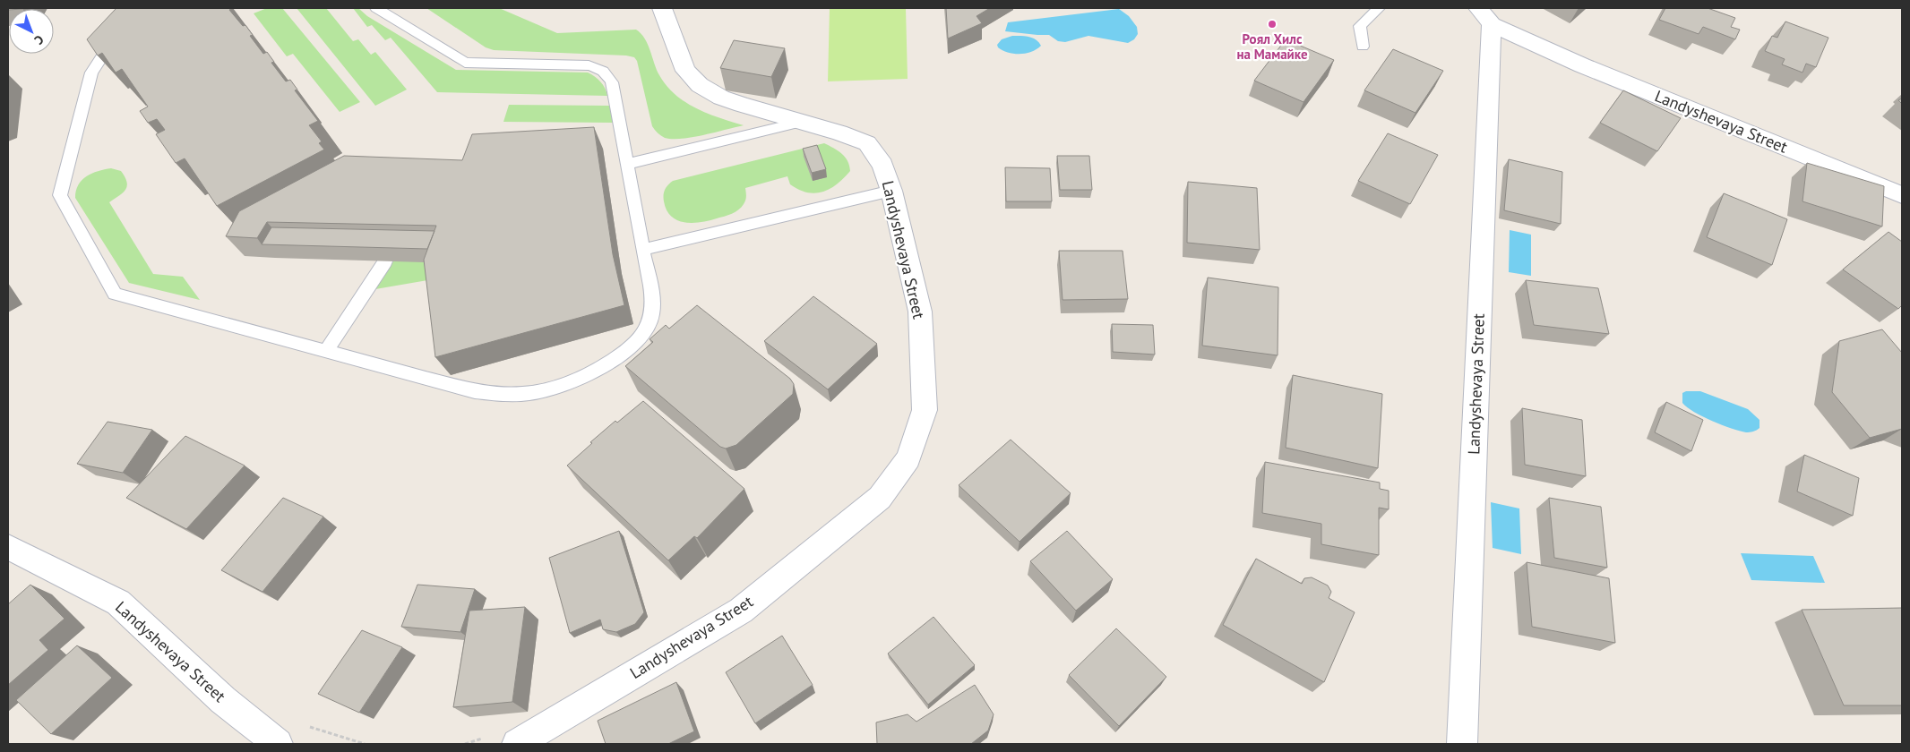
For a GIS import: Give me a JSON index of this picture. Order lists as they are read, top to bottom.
{
  "streets": {
    "street": ["Landyshevaya Street"]
  },
  "places": ["Роял Хилс на Мамайке"],
  "north": "bottom right"
}
